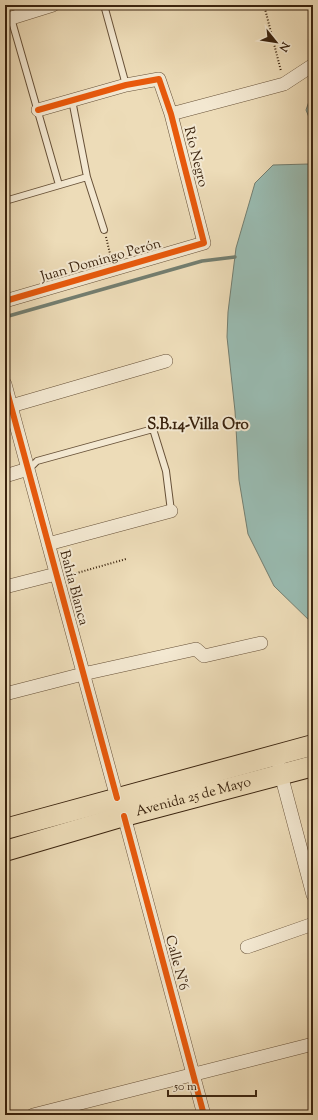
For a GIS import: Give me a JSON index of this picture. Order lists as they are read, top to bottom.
{
  "streets": {
    "main road": ["Avenida 25 de Mayo"],
    "street": [
      "Río Negro",
      "Juan Domingo Perón",
      "Bahía Blanca",
      "Calle N°6"
    ]
  },
  "crossings": [
    ["Río Negro", "Juan Domingo Perón"],
    ["Bahía Blanca", "Avenida 25 de Mayo"],
    ["Bahía Blanca", "Calle N°6"],
    ["Avenida 25 de Mayo", "Calle N°6"]
  ],
  "districts": ["S.B.14-Villa Oro"],
  "scale_bar": "50 m",
  "north": "bottom right"
}
